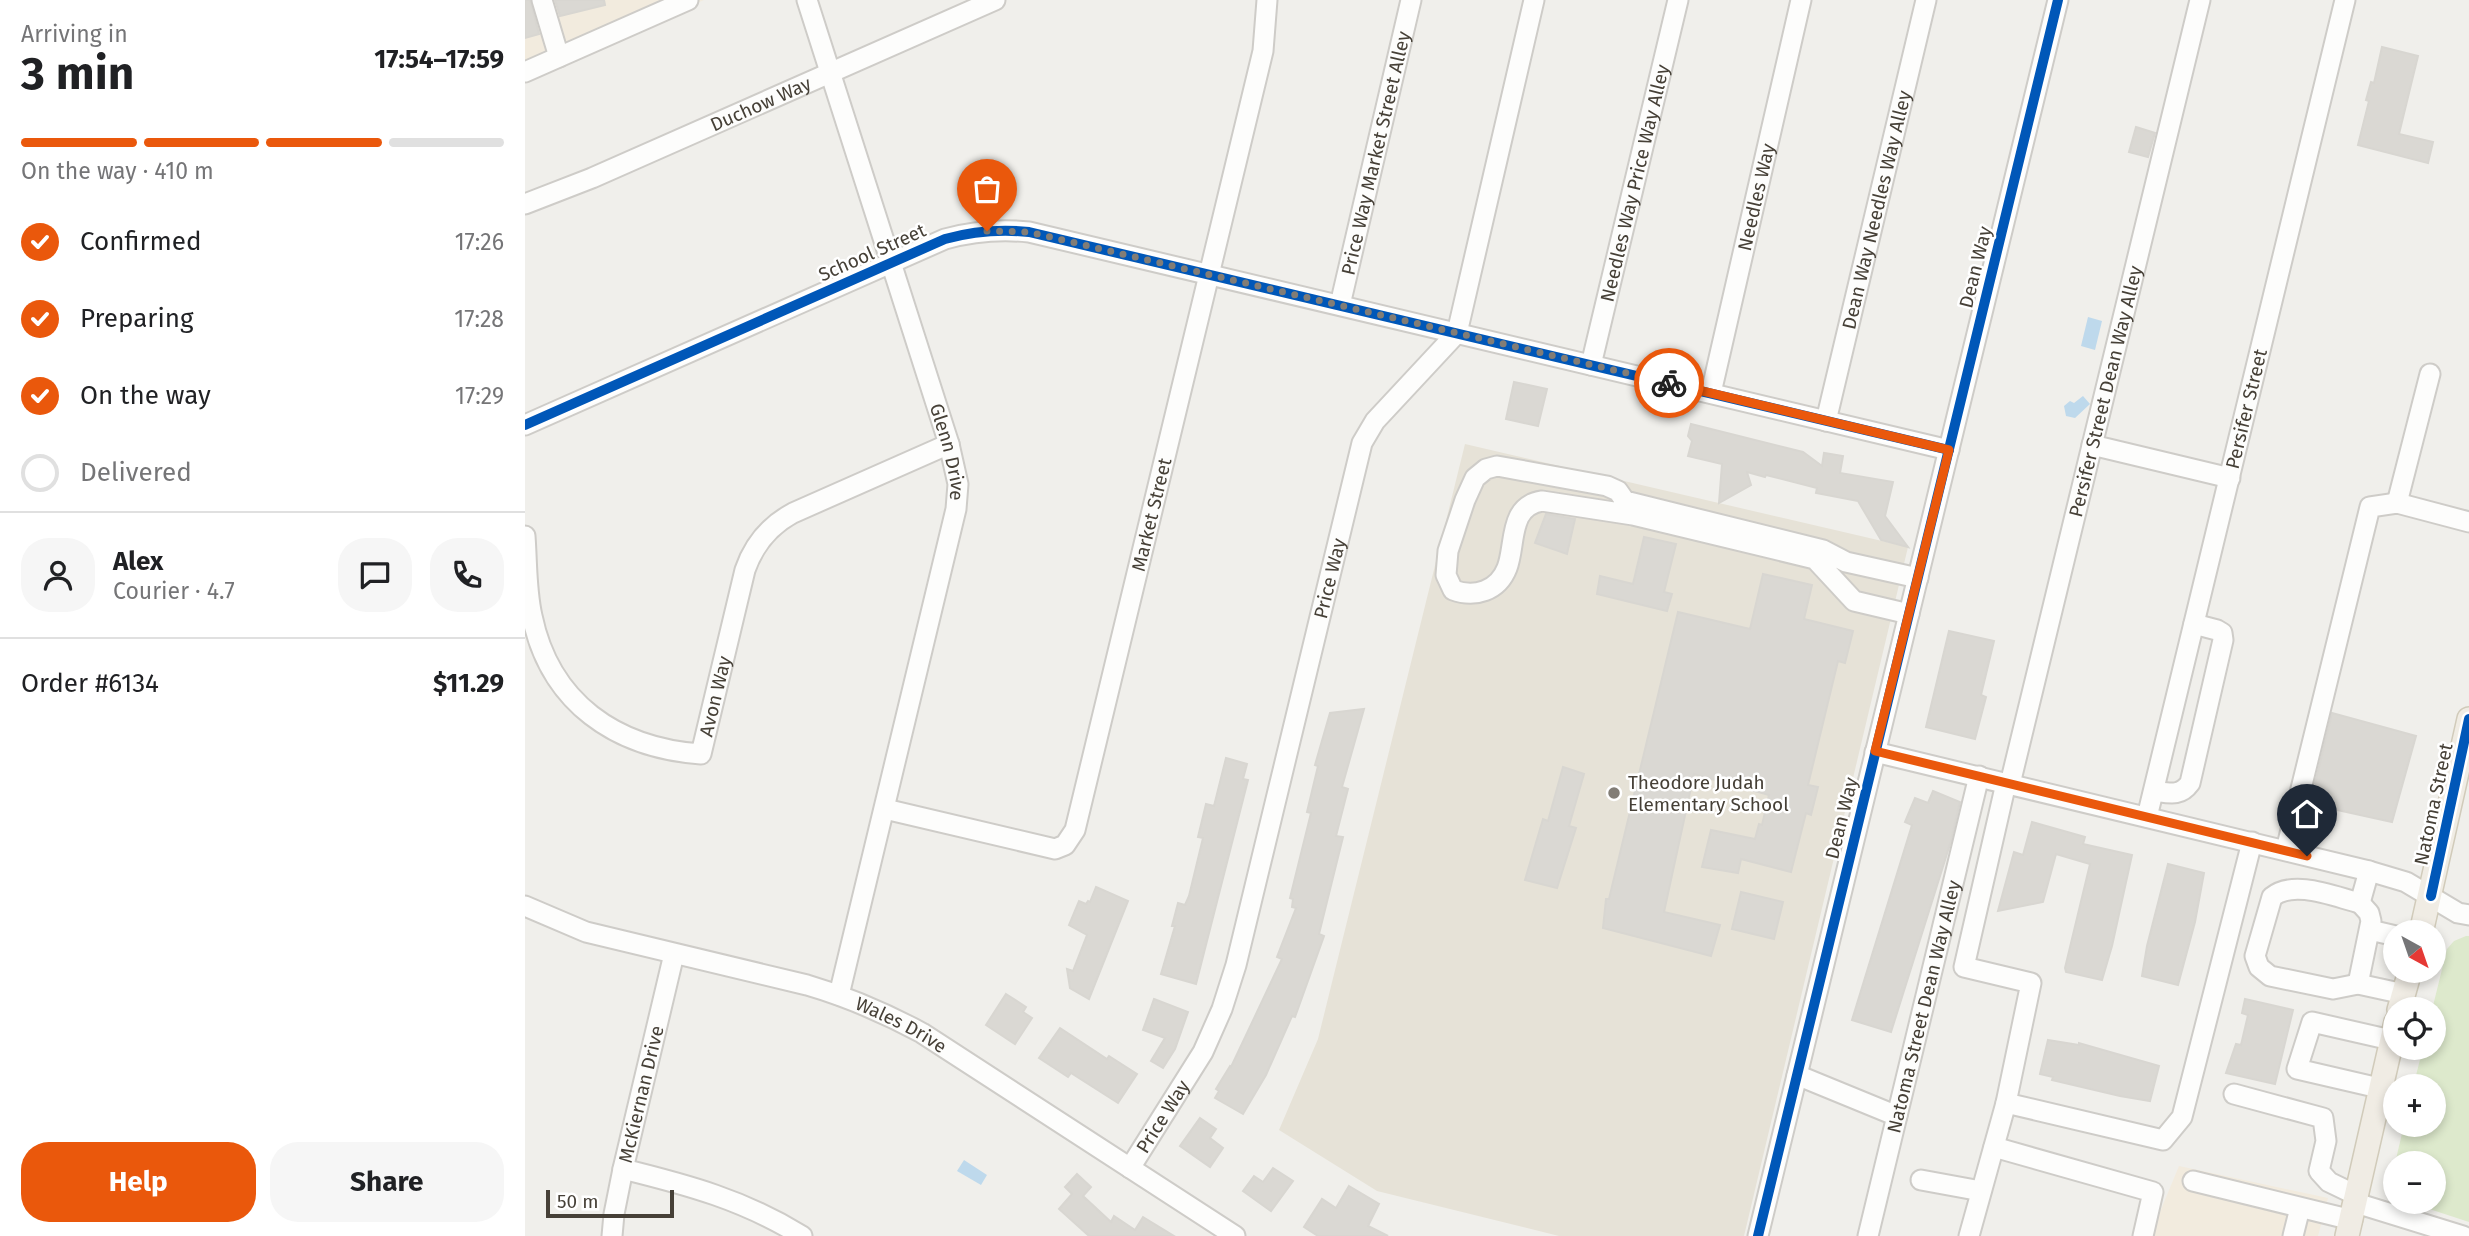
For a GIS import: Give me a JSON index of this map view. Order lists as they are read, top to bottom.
{
  "streets": {
    "main road": ["Natoma Street"],
    "street": [
      "Duchow Way",
      "Price Way Market Street Alley",
      "Needles Way Price Way Alley",
      "Needles Way",
      "Dean Way Needles Way Alley",
      "School Street",
      "Dean Way",
      "Persifer Street Dean Way Alley",
      "Persifer Street",
      "Glenn Drive",
      "Market Street",
      "Price Way",
      "Avon Way",
      "Natoma Street Dean Way Alley",
      "Wales Drive",
      "McKiernan Drive"
    ]
  },
  "crossings": [
    ["Duchow Way", "Glenn Drive"],
    ["Price Way Market Street Alley", "School Street"],
    ["Needles Way Price Way Alley", "School Street"],
    ["Needles Way", "School Street"],
    ["Dean Way Needles Way Alley", "School Street"],
    ["School Street", "Dean Way"],
    ["School Street", "Glenn Drive"],
    ["School Street", "Market Street"],
    ["School Street", "Price Way"],
    ["Glenn Drive", "Market Street"],
    ["Glenn Drive", "Avon Way"],
    ["Glenn Drive", "Wales Drive"],
    ["Price Way", "Wales Drive"],
    ["Wales Drive", "McKiernan Drive"]
  ],
  "places": ["Theodore Judah Elementary School"],
  "scale_bar": "50 m",
  "north": "bottom right",
  "page": {
    "heading": ["3 min", "Arriving in", "17:54–17:59"],
    "panel": [
      "Alex",
      "Courier · 4.7",
      "Order #6134",
      "$11.29"
    ],
    "bar": "On the way · 410 m",
    "list": [
      ["Confirmed", "17:26"],
      ["Preparing", "17:28"],
      ["On the way", "17:29"],
      "Delivered"
    ],
    "map_buttons": ["+", "−"],
    "buttons": ["Help", "Share"],
    "scale": "50 m"
  }
}
